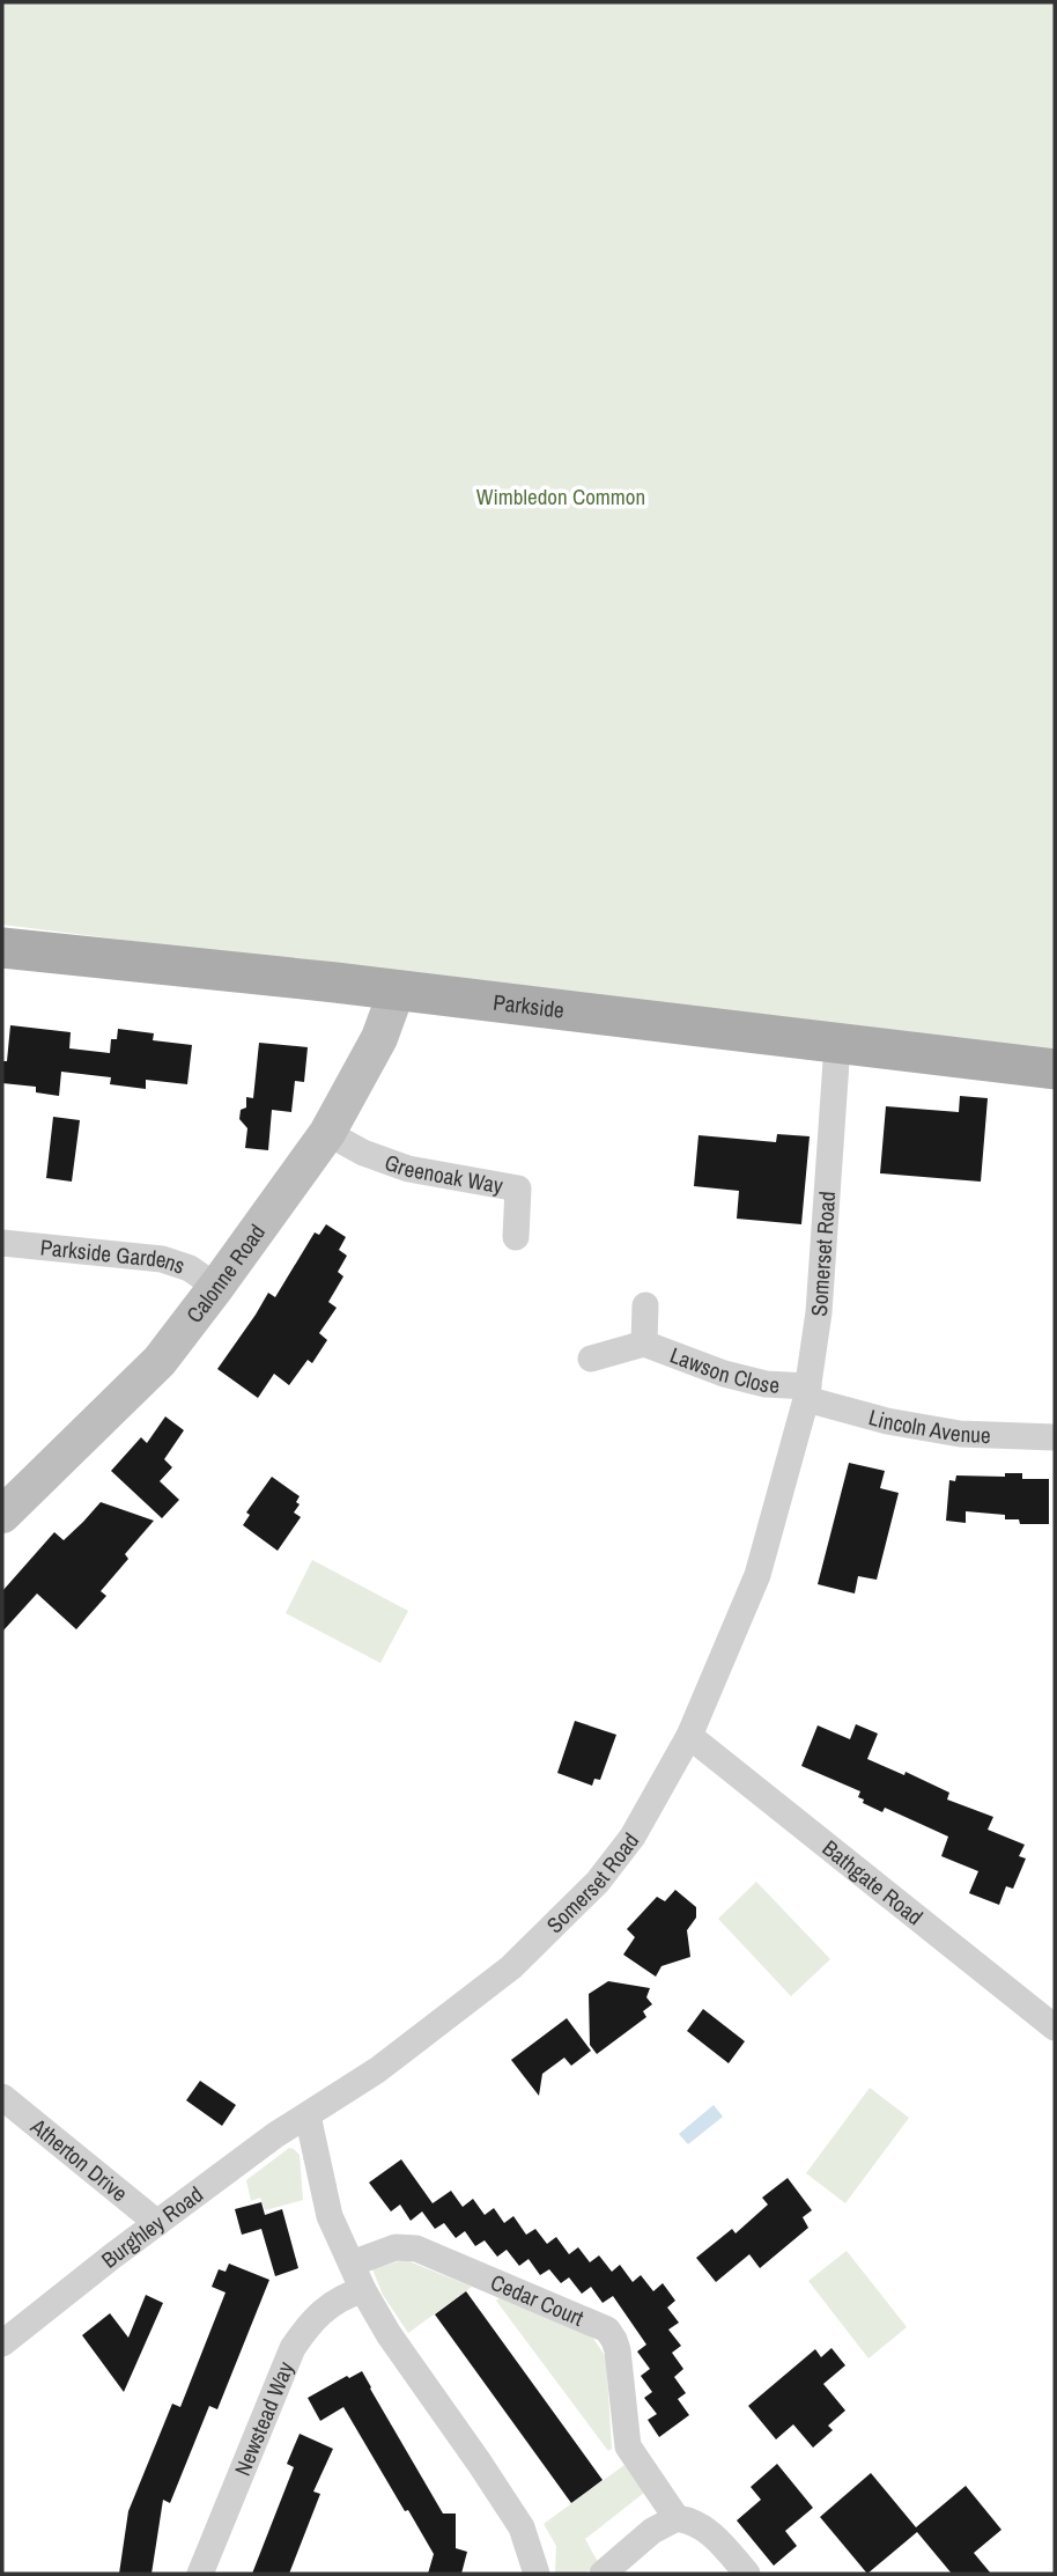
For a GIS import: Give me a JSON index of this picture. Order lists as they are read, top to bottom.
{
  "streets": {
    "main road": ["Parkside"],
    "street": [
      "Greenoak Way",
      "Somerset Road",
      "Parkside Gardens",
      "Calonne Road",
      "Lawson Close",
      "Lincoln Avenue",
      "Bathgate Road",
      "Atherton Drive",
      "Burghley Road",
      "Cedar Court",
      "Newstead Way"
    ]
  },
  "crossings": [
    ["Parkside", "Somerset Road"],
    ["Parkside", "Calonne Road"],
    ["Greenoak Way", "Calonne Road"],
    ["Somerset Road", "Lawson Close"],
    ["Somerset Road", "Lincoln Avenue"],
    ["Somerset Road", "Bathgate Road"],
    ["Somerset Road", "Burghley Road"],
    ["Parkside Gardens", "Calonne Road"],
    ["Lawson Close", "Lincoln Avenue"],
    ["Atherton Drive", "Burghley Road"]
  ],
  "parks": ["Wimbledon Common"]
}
